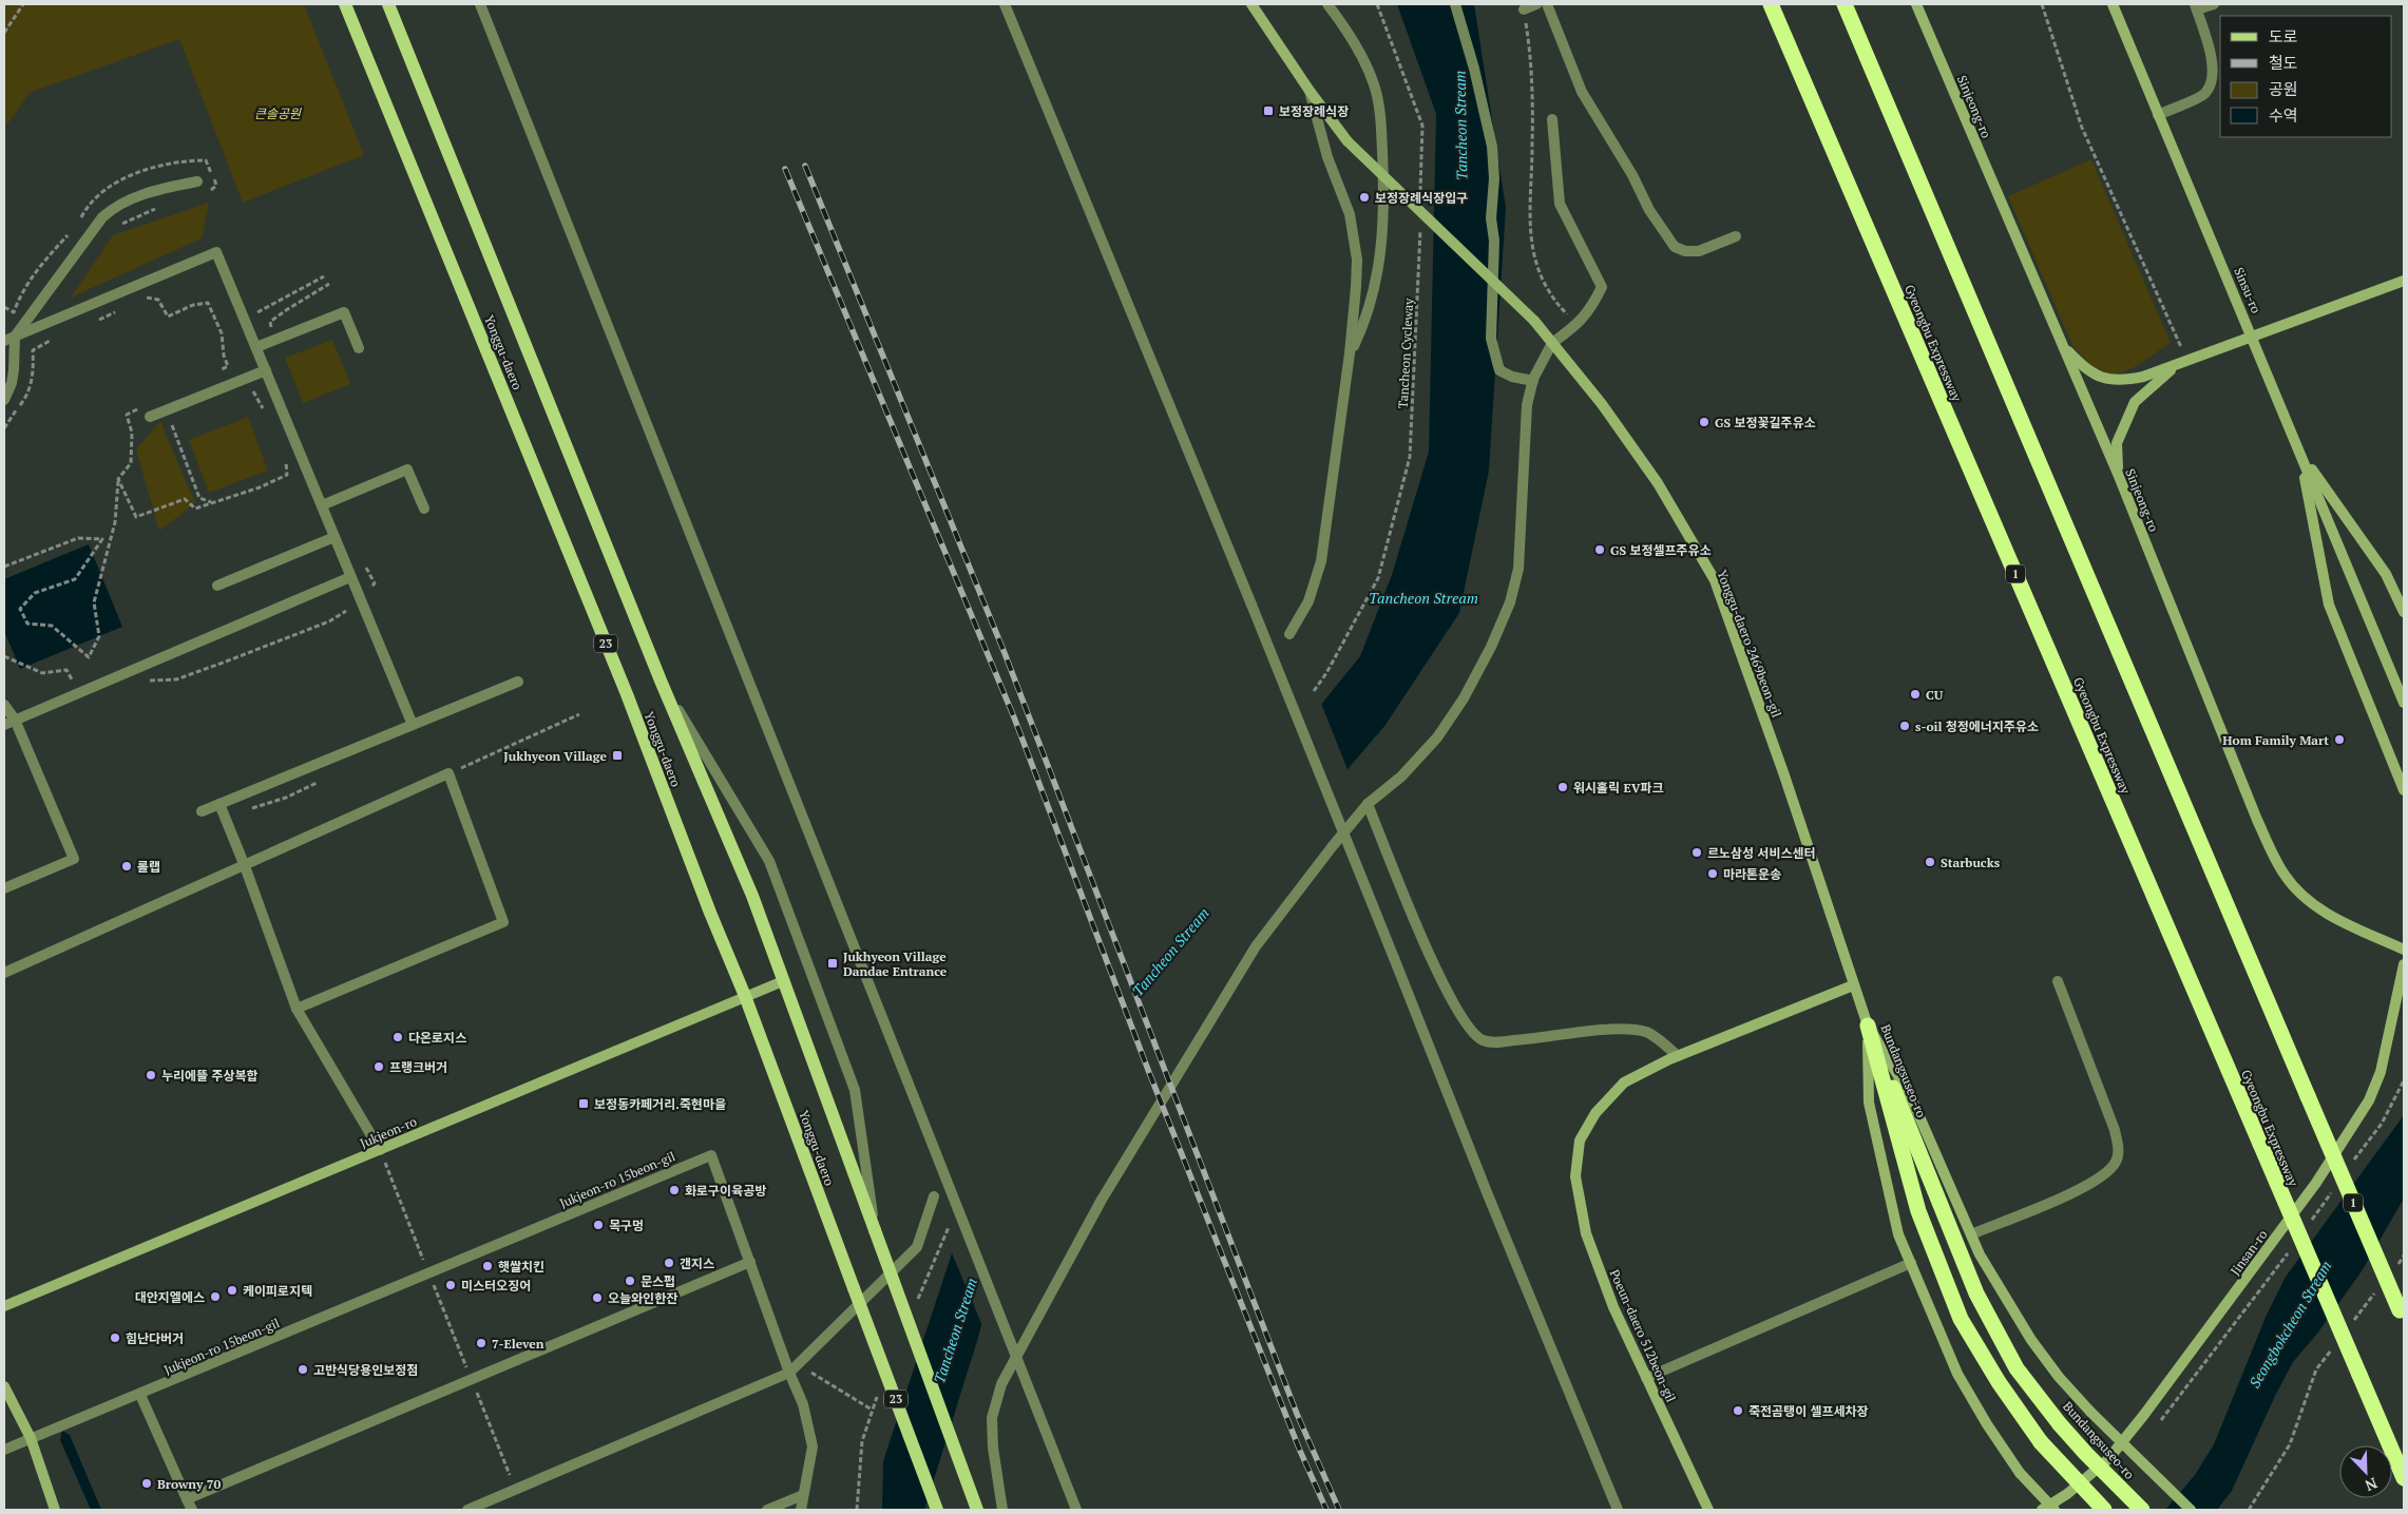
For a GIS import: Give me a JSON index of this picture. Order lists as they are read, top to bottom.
{
  "streets": {
    "highway": ["Gyeongbu Expressway", "1", "Bundangsuseo-ro"],
    "main road": ["Yonggu-daero", "23"],
    "street": [
      "Sinjeong-ro",
      "Sinsu-ro",
      "Yonggu-daero 2469beon-gil",
      "Jukjeon-ro",
      "Jukjeon-ro 15beon-gil",
      "Jinsan-ro",
      "Poeun-daero 512beon-gil"
    ],
    "path": ["Tancheon Cycleway"]
  },
  "crossings": [
    ["Yonggu-daero", "Jukjeon-ro"],
    ["Yonggu-daero 2469beon-gil", "Bundangsuseo-ro"],
    ["Yonggu-daero 2469beon-gil", "Poeun-daero 512beon-gil"]
  ],
  "water": ["Tancheon Stream", "Seongbokcheon Stream"],
  "parks": ["큰솔공원"],
  "places": {
    "transit": [
      "보정장례식장",
      "Jukhyeon Village",
      "Jukhyeon Village Dandae Entrance",
      "보정동카페거리.죽현마을"
    ],
    "other": [
      "보정장례식장입구",
      "GS 보정꽃길주유소",
      "GS 보정셀프주유소",
      "CU",
      "s-oil 청정에너지주유소",
      "Hom Family Mart",
      "워시홀릭 EV파크",
      "르노삼성 서비스센터",
      "Starbucks",
      "롤랩",
      "마라톤운송",
      "다온로지스",
      "프랭크버거",
      "누리에뜰 주상복합",
      "화로구이육공방",
      "목구멍",
      "갠지스",
      "햇쌀치킨",
      "문스펍",
      "미스터오징어",
      "케이피로지텍",
      "대안지엘에스",
      "오늘와인한잔",
      "힘난다버거",
      "7-Eleven",
      "고반식당용인보정점",
      "죽전곰탱이 셀프세차장",
      "Browny 70"
    ]
  },
  "legend": [
    "도로",
    "철도",
    "공원",
    "수역"
  ],
  "north": "bottom right"
}
